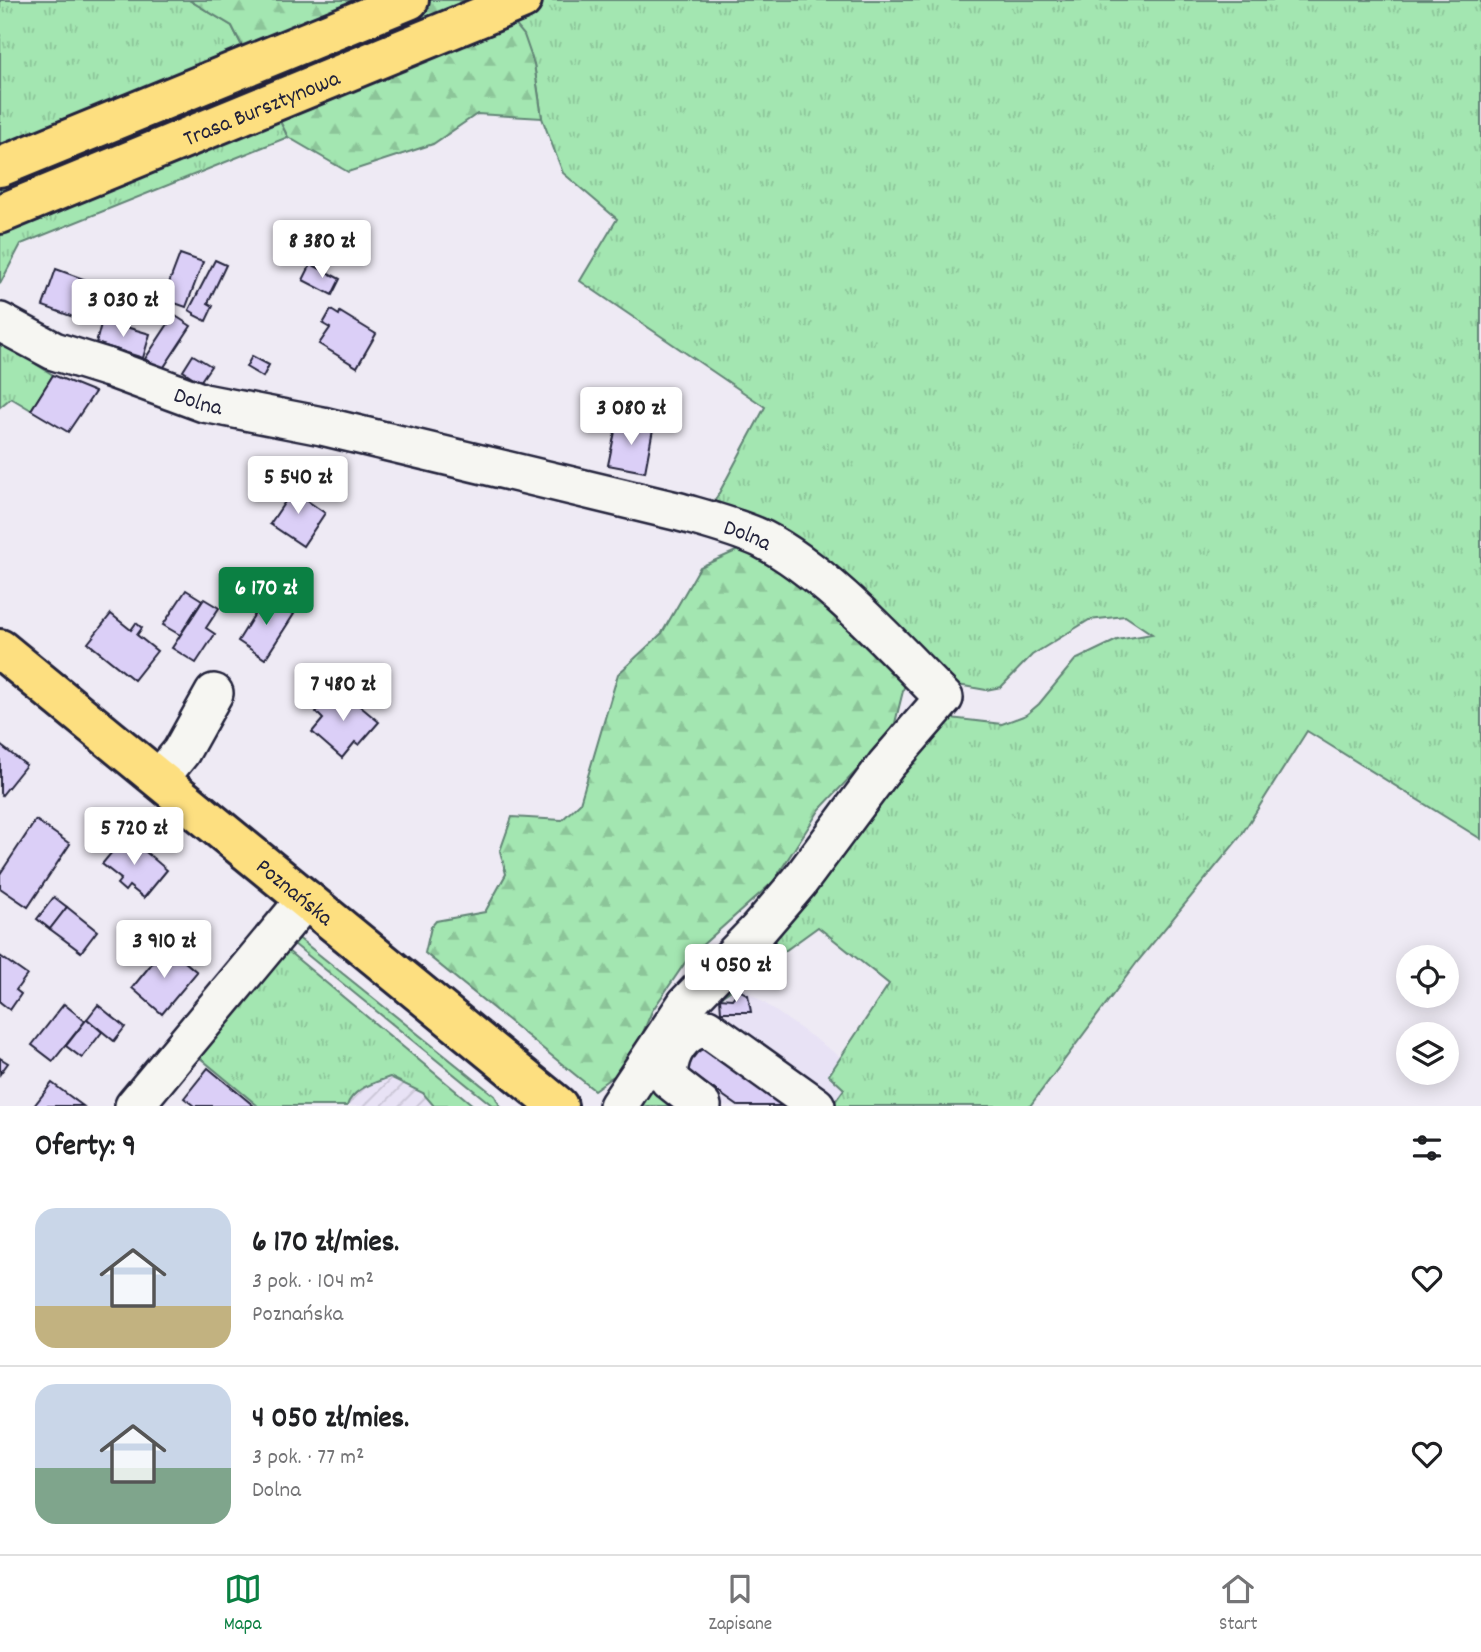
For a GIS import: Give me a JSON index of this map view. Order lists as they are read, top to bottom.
{
  "streets": {
    "main road": ["Trasa Bursztynowa", "Poznańska"],
    "street": ["Dolna"]
  },
  "page": {
    "price": [
      "8 380 zł",
      "3 030 zł",
      "3 080 zł",
      "5 540 zł",
      "6 170 zł",
      "7 480 zł",
      "5 720 zł",
      "3 910 zł",
      "4 050 zł"
    ],
    "heading": "Oferty: 9",
    "list": [
      {
        "name": "6 170 zł/mies.",
        "note": "3 pok. · 104 m² · Poznańska"
      },
      {
        "name": "4 050 zł/mies.",
        "note": "3 pok. · 77 m² · Dolna"
      }
    ],
    "tabs": ["Mapa", "Zapisane", "Start"]
  }
}
